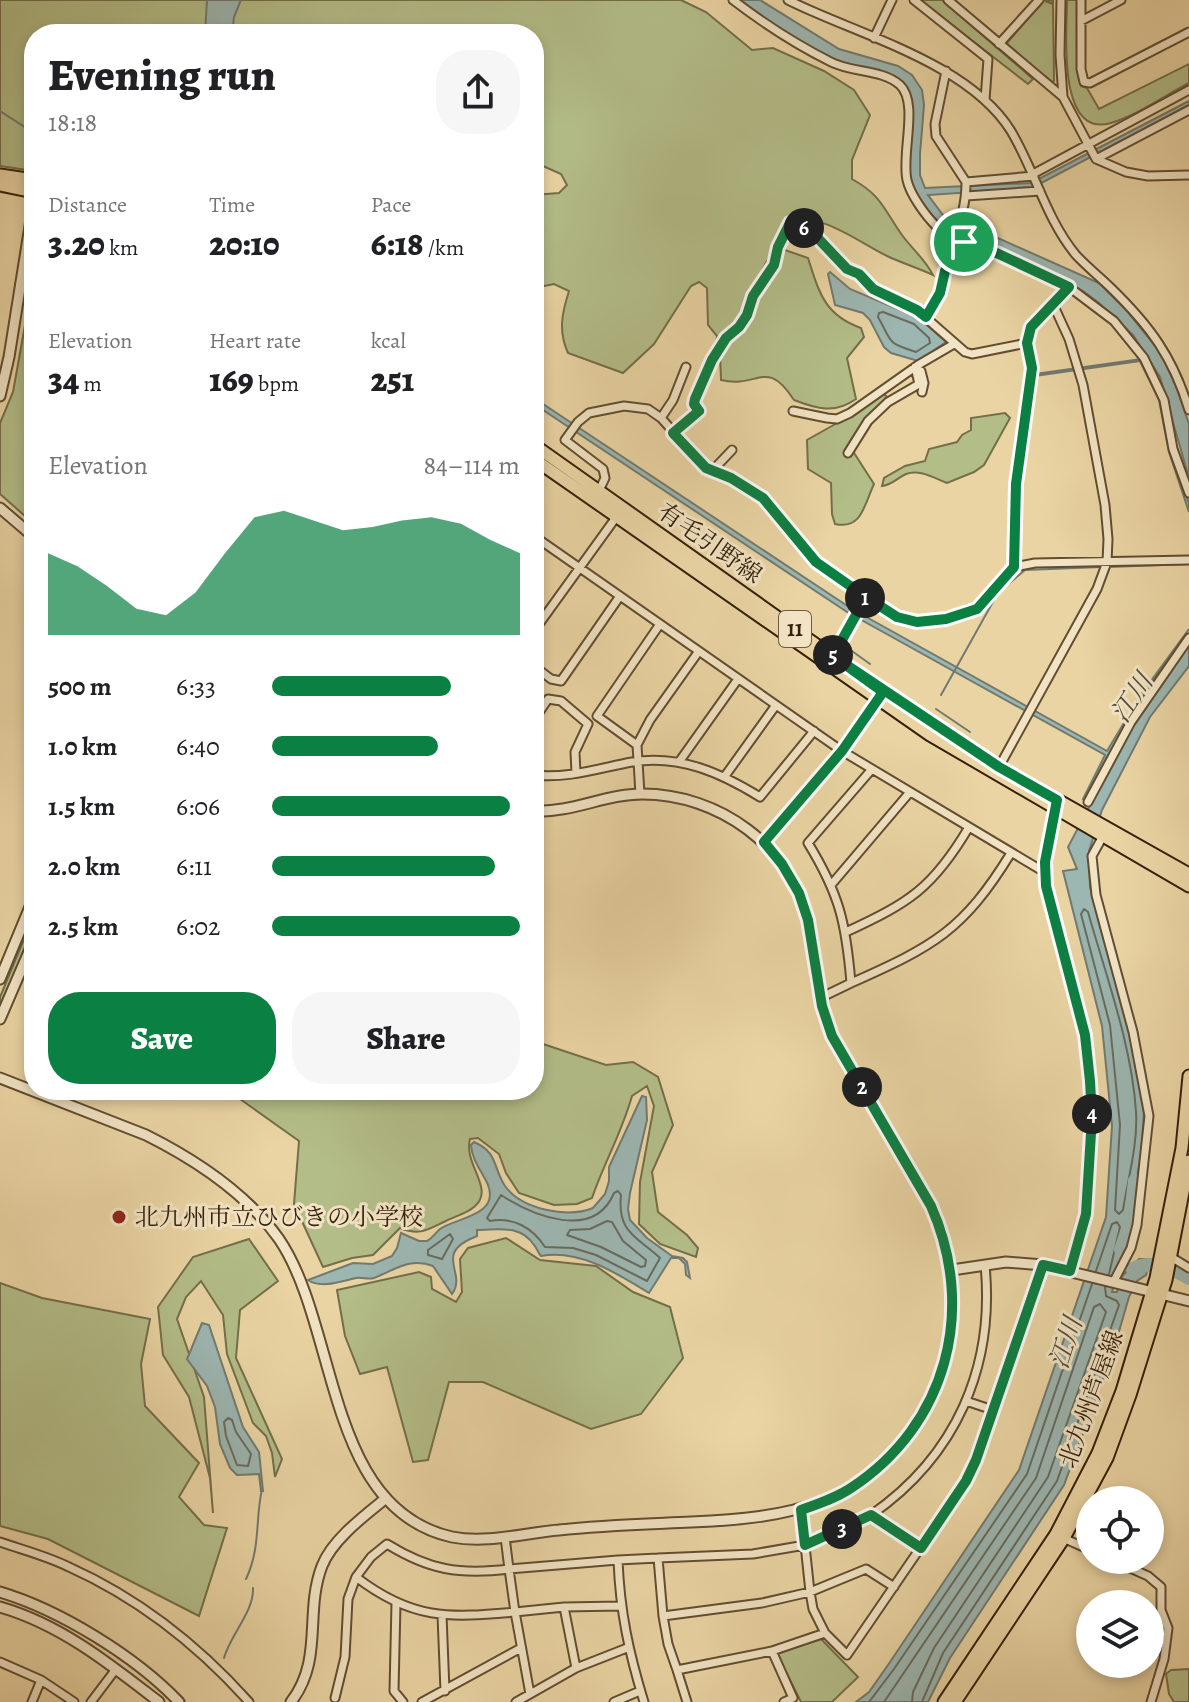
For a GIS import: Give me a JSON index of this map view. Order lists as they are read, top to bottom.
{
  "streets": {
    "main road": ["有毛引野線", "11", "北九州芦屋線"]
  },
  "water": ["江川"],
  "places": ["北九州市立ひびきの小学校"],
  "page": {
    "heading": ["Evening run", "18:18"],
    "stats": [
      ["Distance", "3.20 km"],
      ["Time", "20:10"],
      ["Pace", "6:18 /km"],
      ["Elevation", "34 m"],
      ["Heart rate", "169 bpm"],
      ["kcal", "251"]
    ],
    "pins": [
      "6",
      "1",
      "5",
      "2",
      "4",
      "3"
    ],
    "chart": ["Elevation", "84–114 m"],
    "list": [
      {
        "name": "500 m",
        "note": "6:33"
      },
      {
        "name": "1.0 km",
        "note": "6:40"
      },
      {
        "name": "1.5 km",
        "note": "6:06"
      },
      {
        "name": "2.0 km",
        "note": "6:11"
      },
      {
        "name": "2.5 km",
        "note": "6:02"
      }
    ],
    "buttons": ["Save", "Share"]
  }
}
